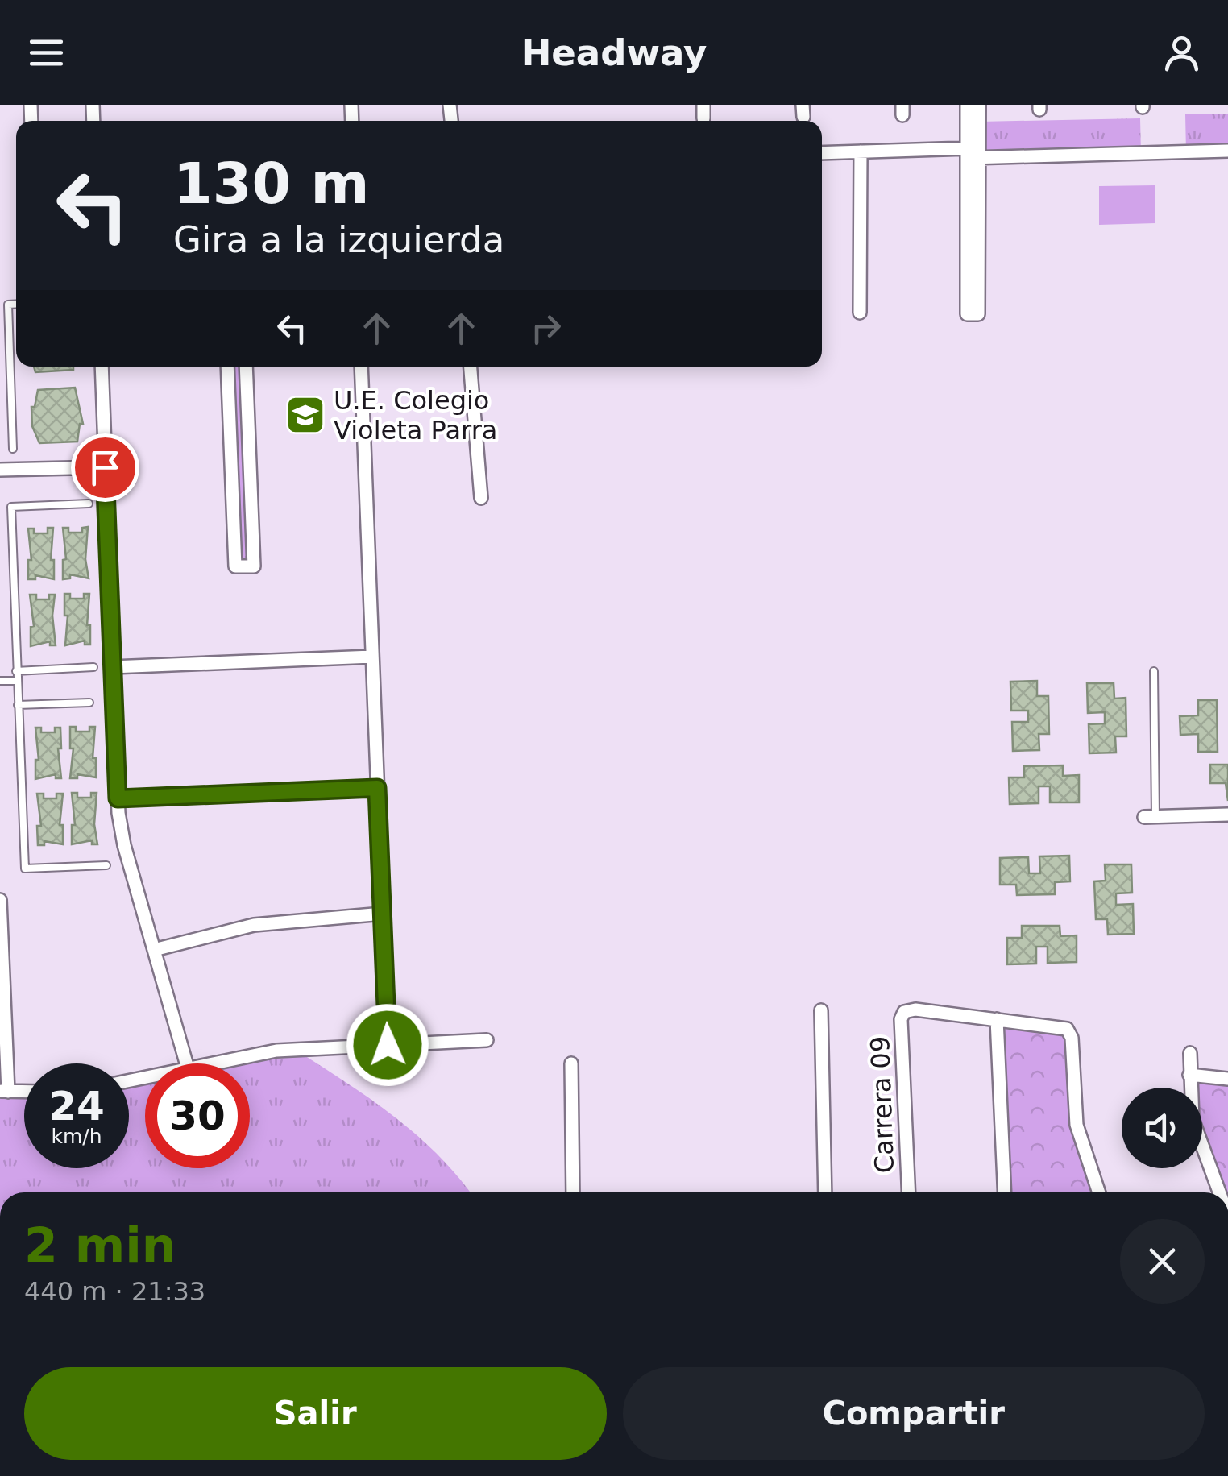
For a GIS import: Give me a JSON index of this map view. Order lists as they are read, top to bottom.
{
  "streets": {
    "street": ["Carrera 09"]
  },
  "places": {
    "school or university": ["U.E. Colegio Violeta Parra"]
  },
  "page": {
    "header": "Headway",
    "turn": ["130 m", "Gira a la izquierda"],
    "speed": "24 km/h",
    "limit": "30",
    "heading": ["2 min", "440 m · 21:33"],
    "buttons": ["Salir", "Compartir"]
  }
}
